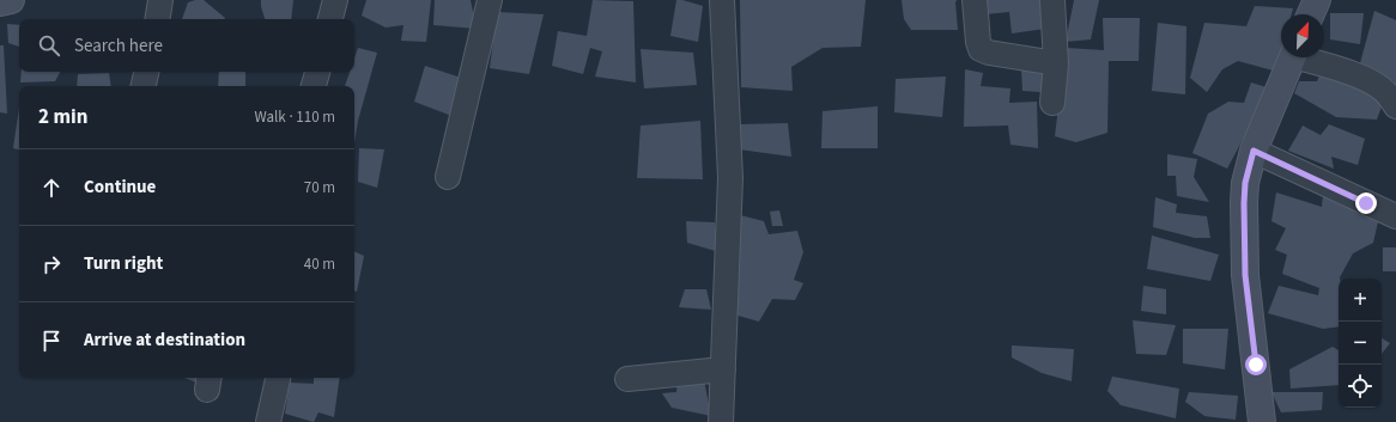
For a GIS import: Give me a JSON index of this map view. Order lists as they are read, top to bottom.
{
  "north": "top right",
  "page": {
    "search": "Search here",
    "heading": ["2 min", "Walk · 110 m"],
    "list": [
      ["Continue", "70 m"],
      ["Turn right", "40 m"],
      "Arrive at destination"
    ],
    "map_buttons": ["+", "−"]
  }
}
